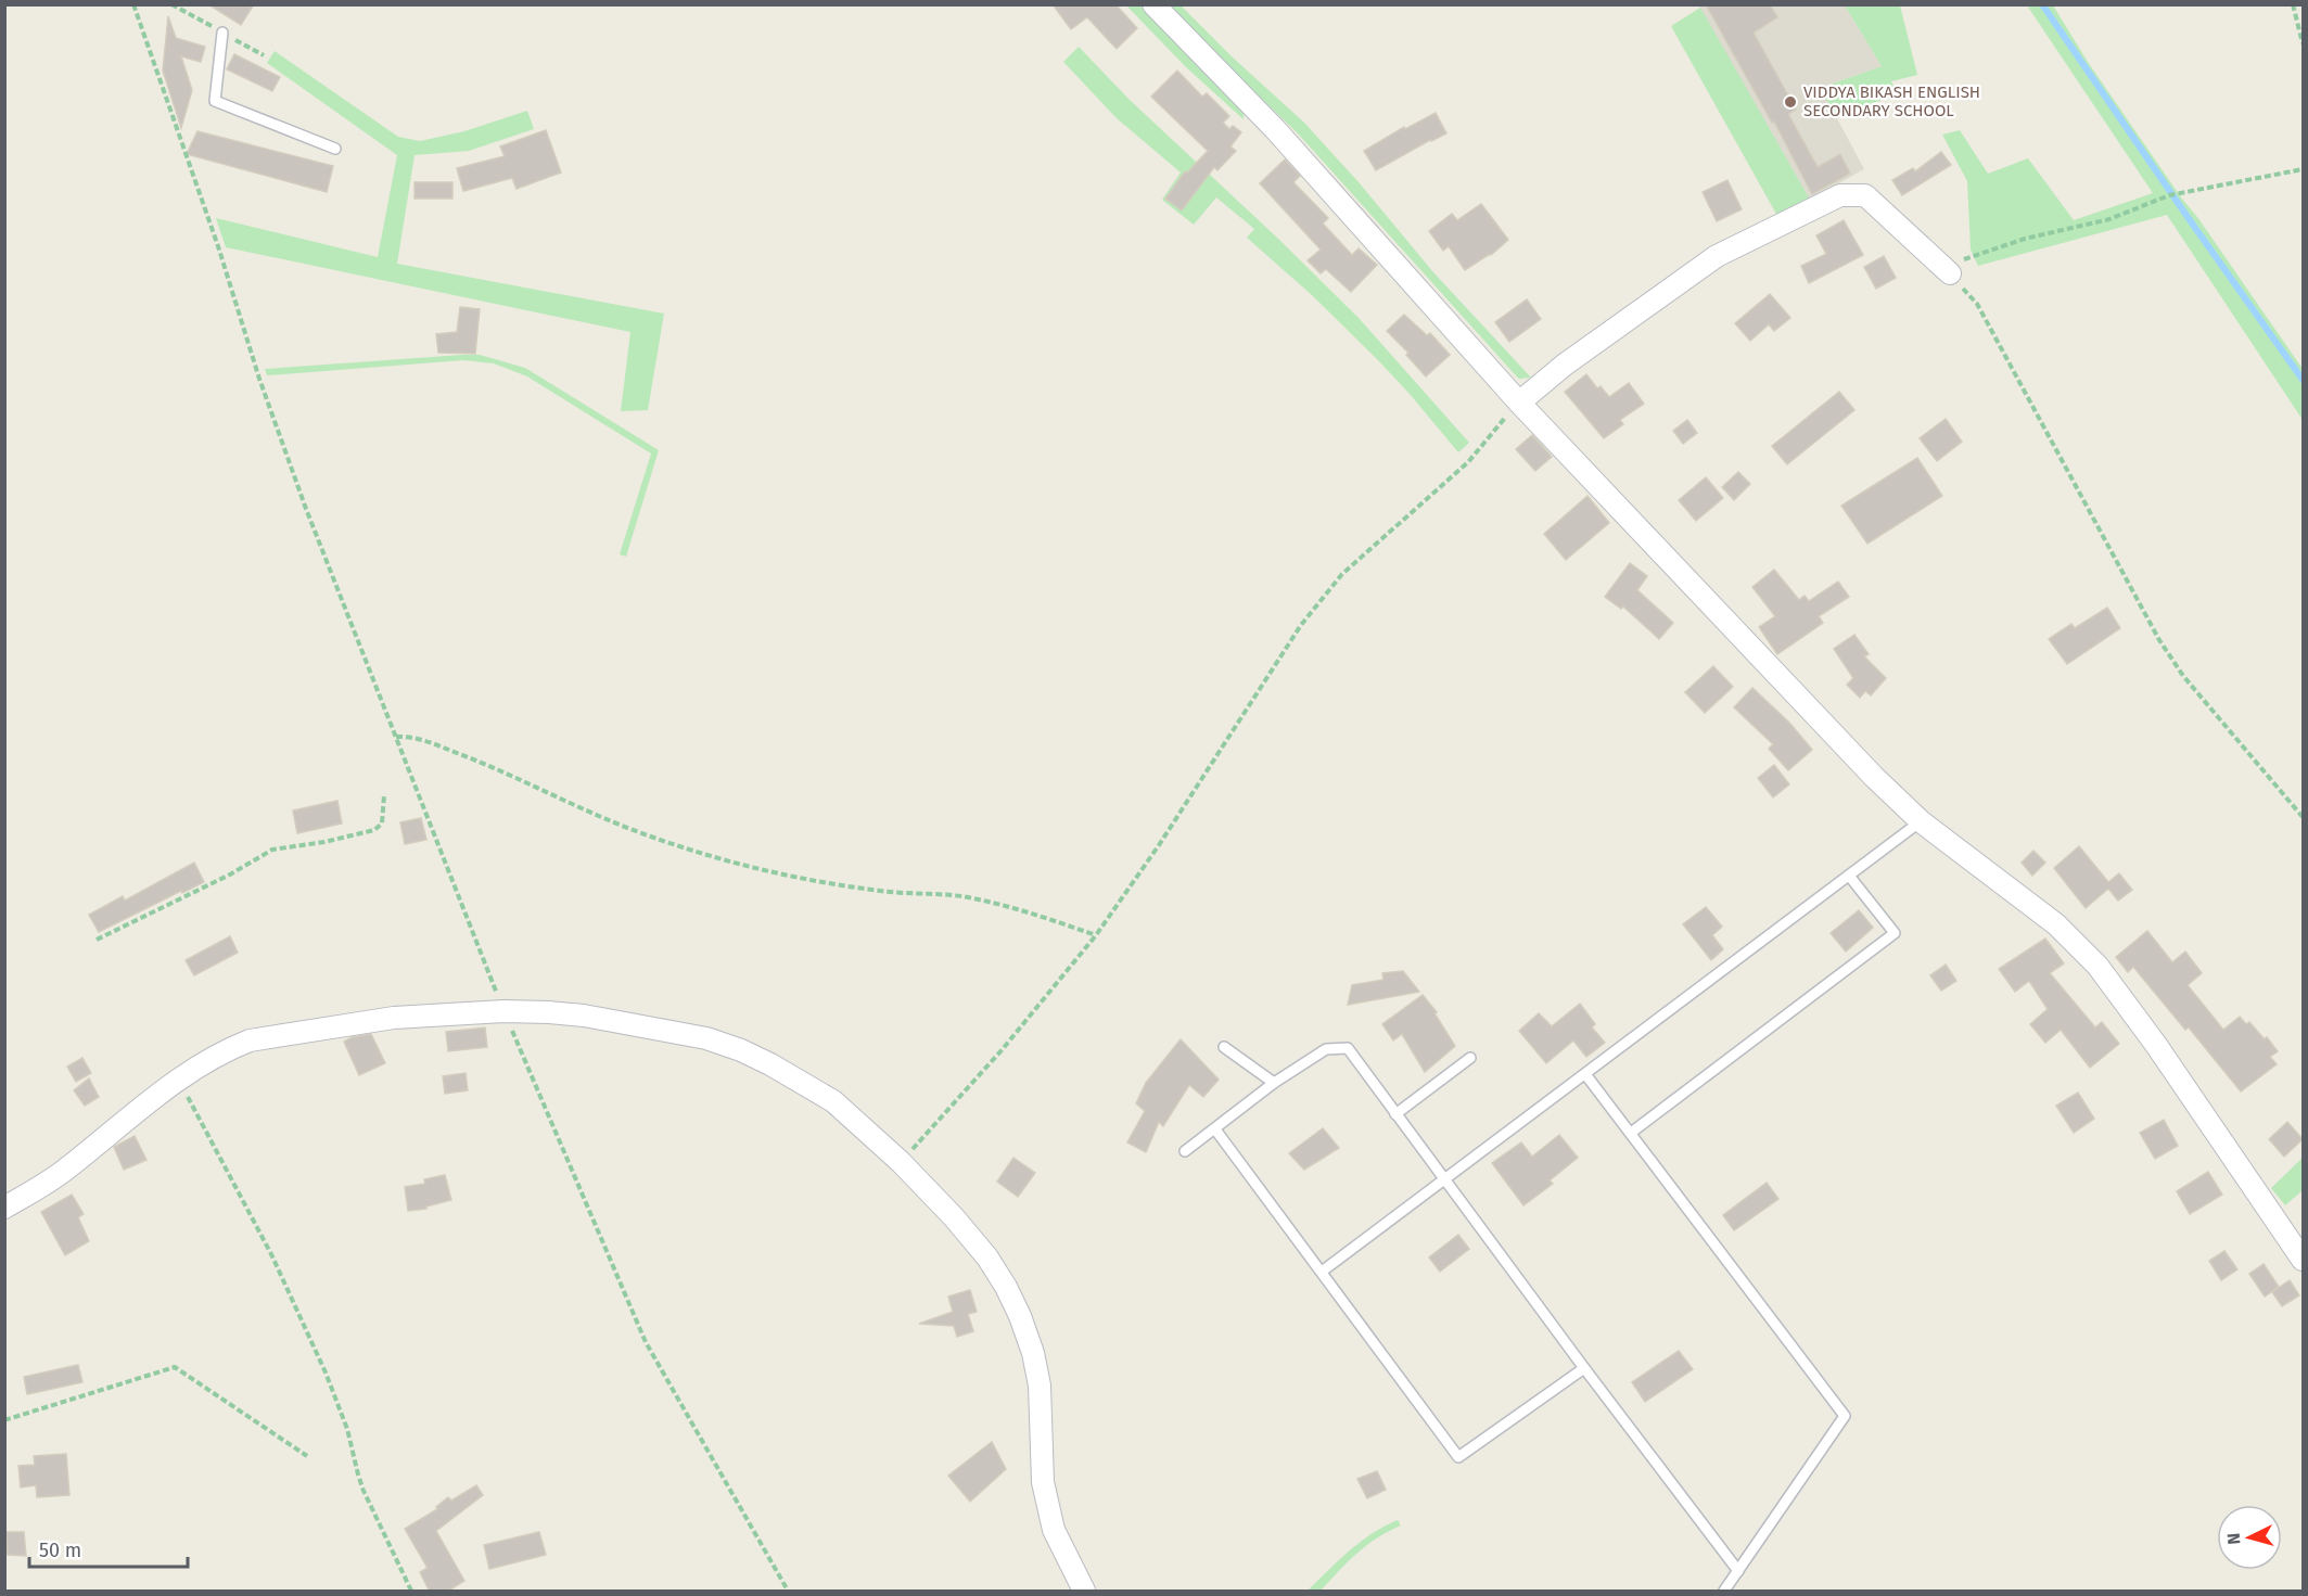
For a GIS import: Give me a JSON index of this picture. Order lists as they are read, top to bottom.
{
  "places": ["VIDDYA BIKASH ENGLISH SECONDARY SCHOOL"],
  "scale_bar": "50 m",
  "north": "left"
}
